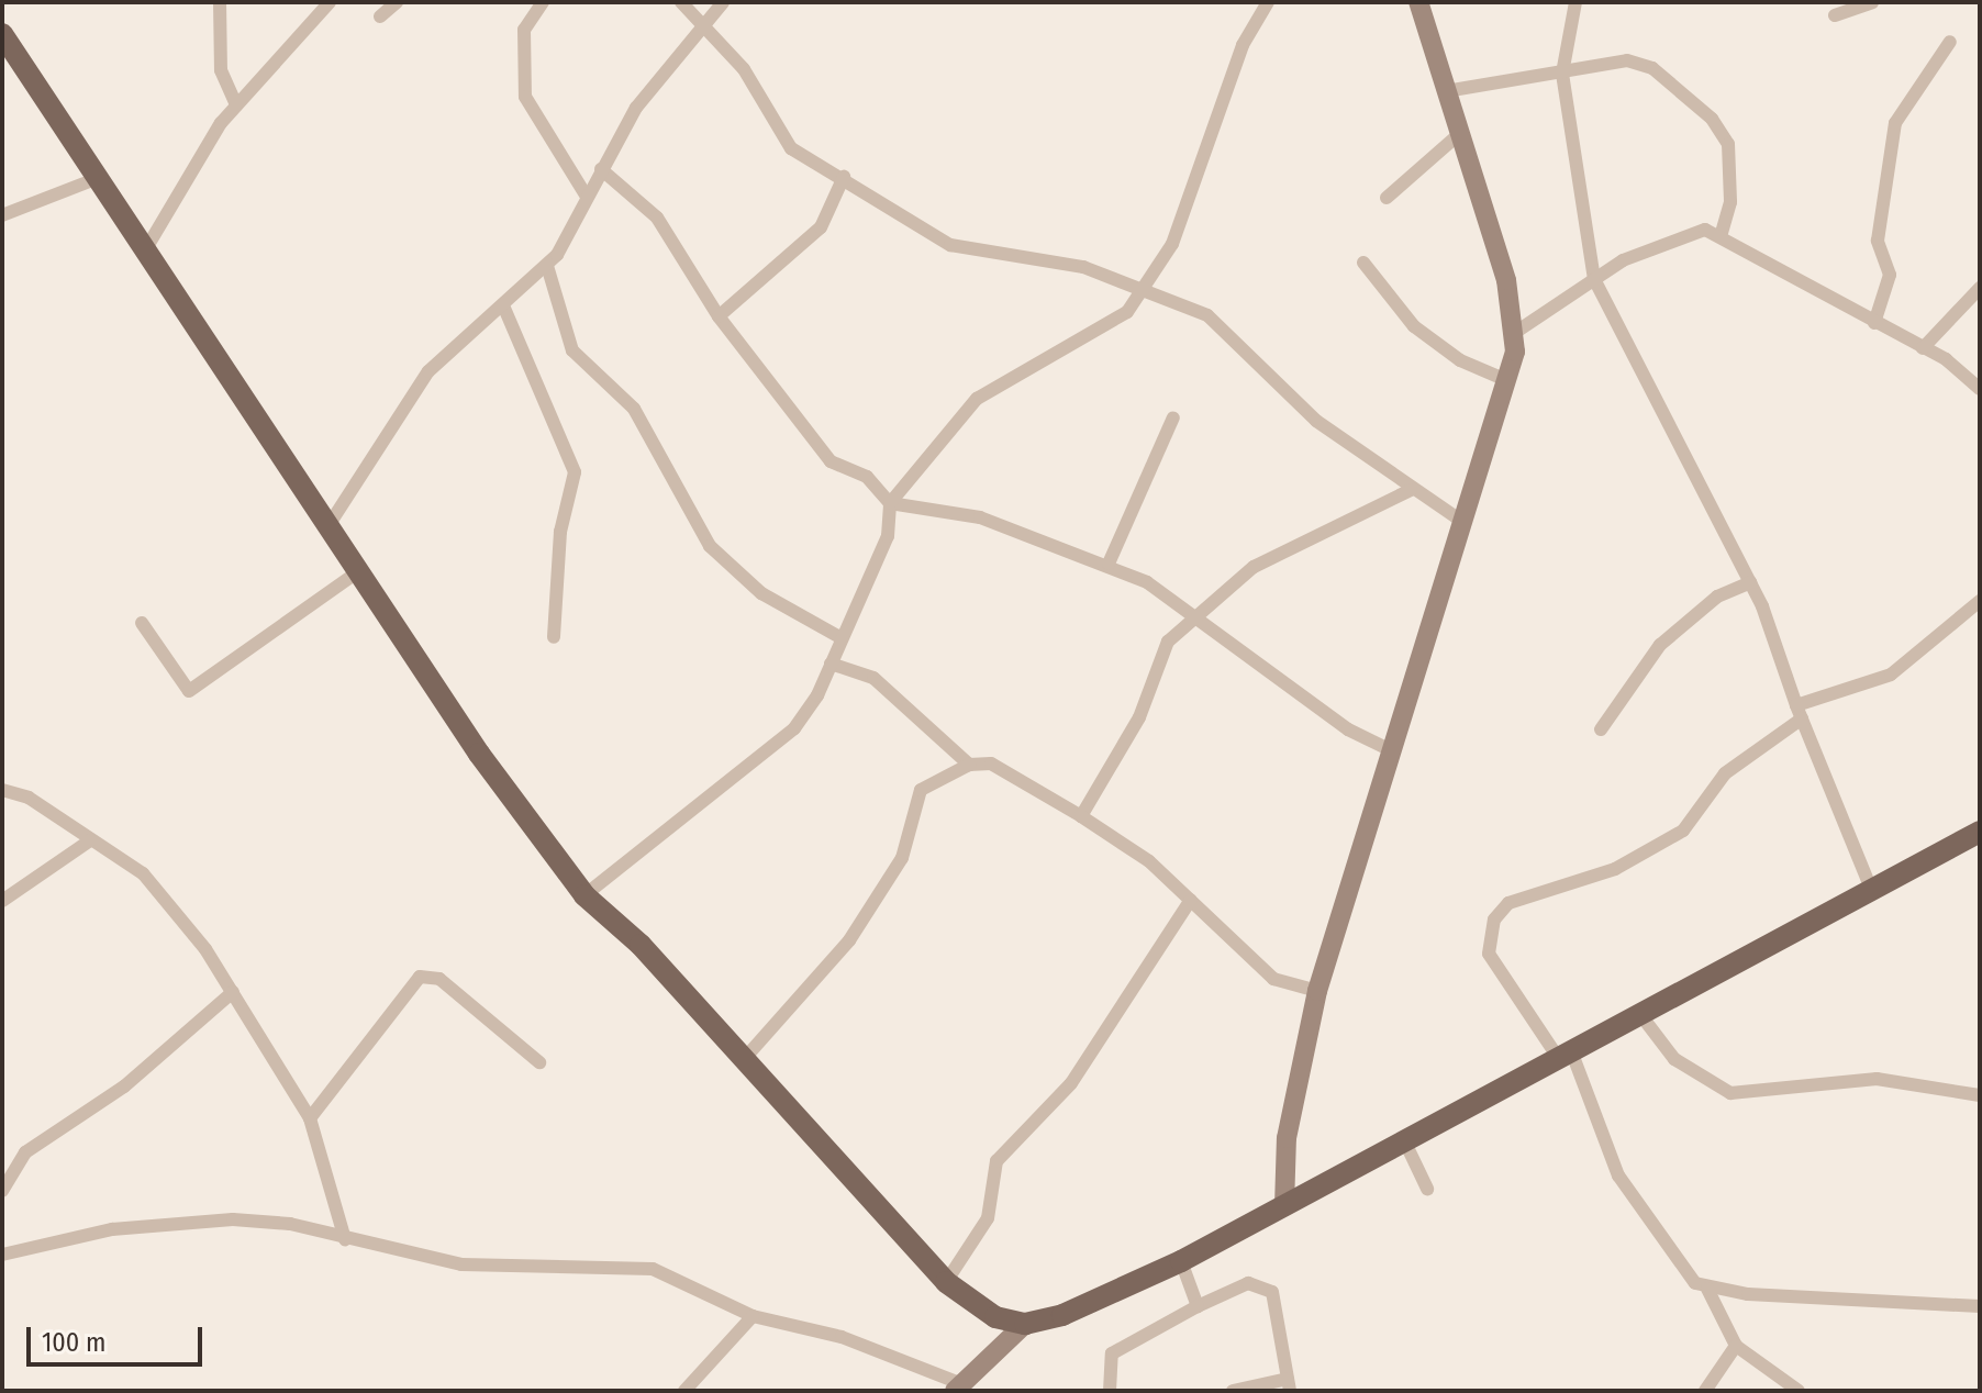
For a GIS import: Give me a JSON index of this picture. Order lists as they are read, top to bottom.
{
  "scale_bar": "100 m"
}
